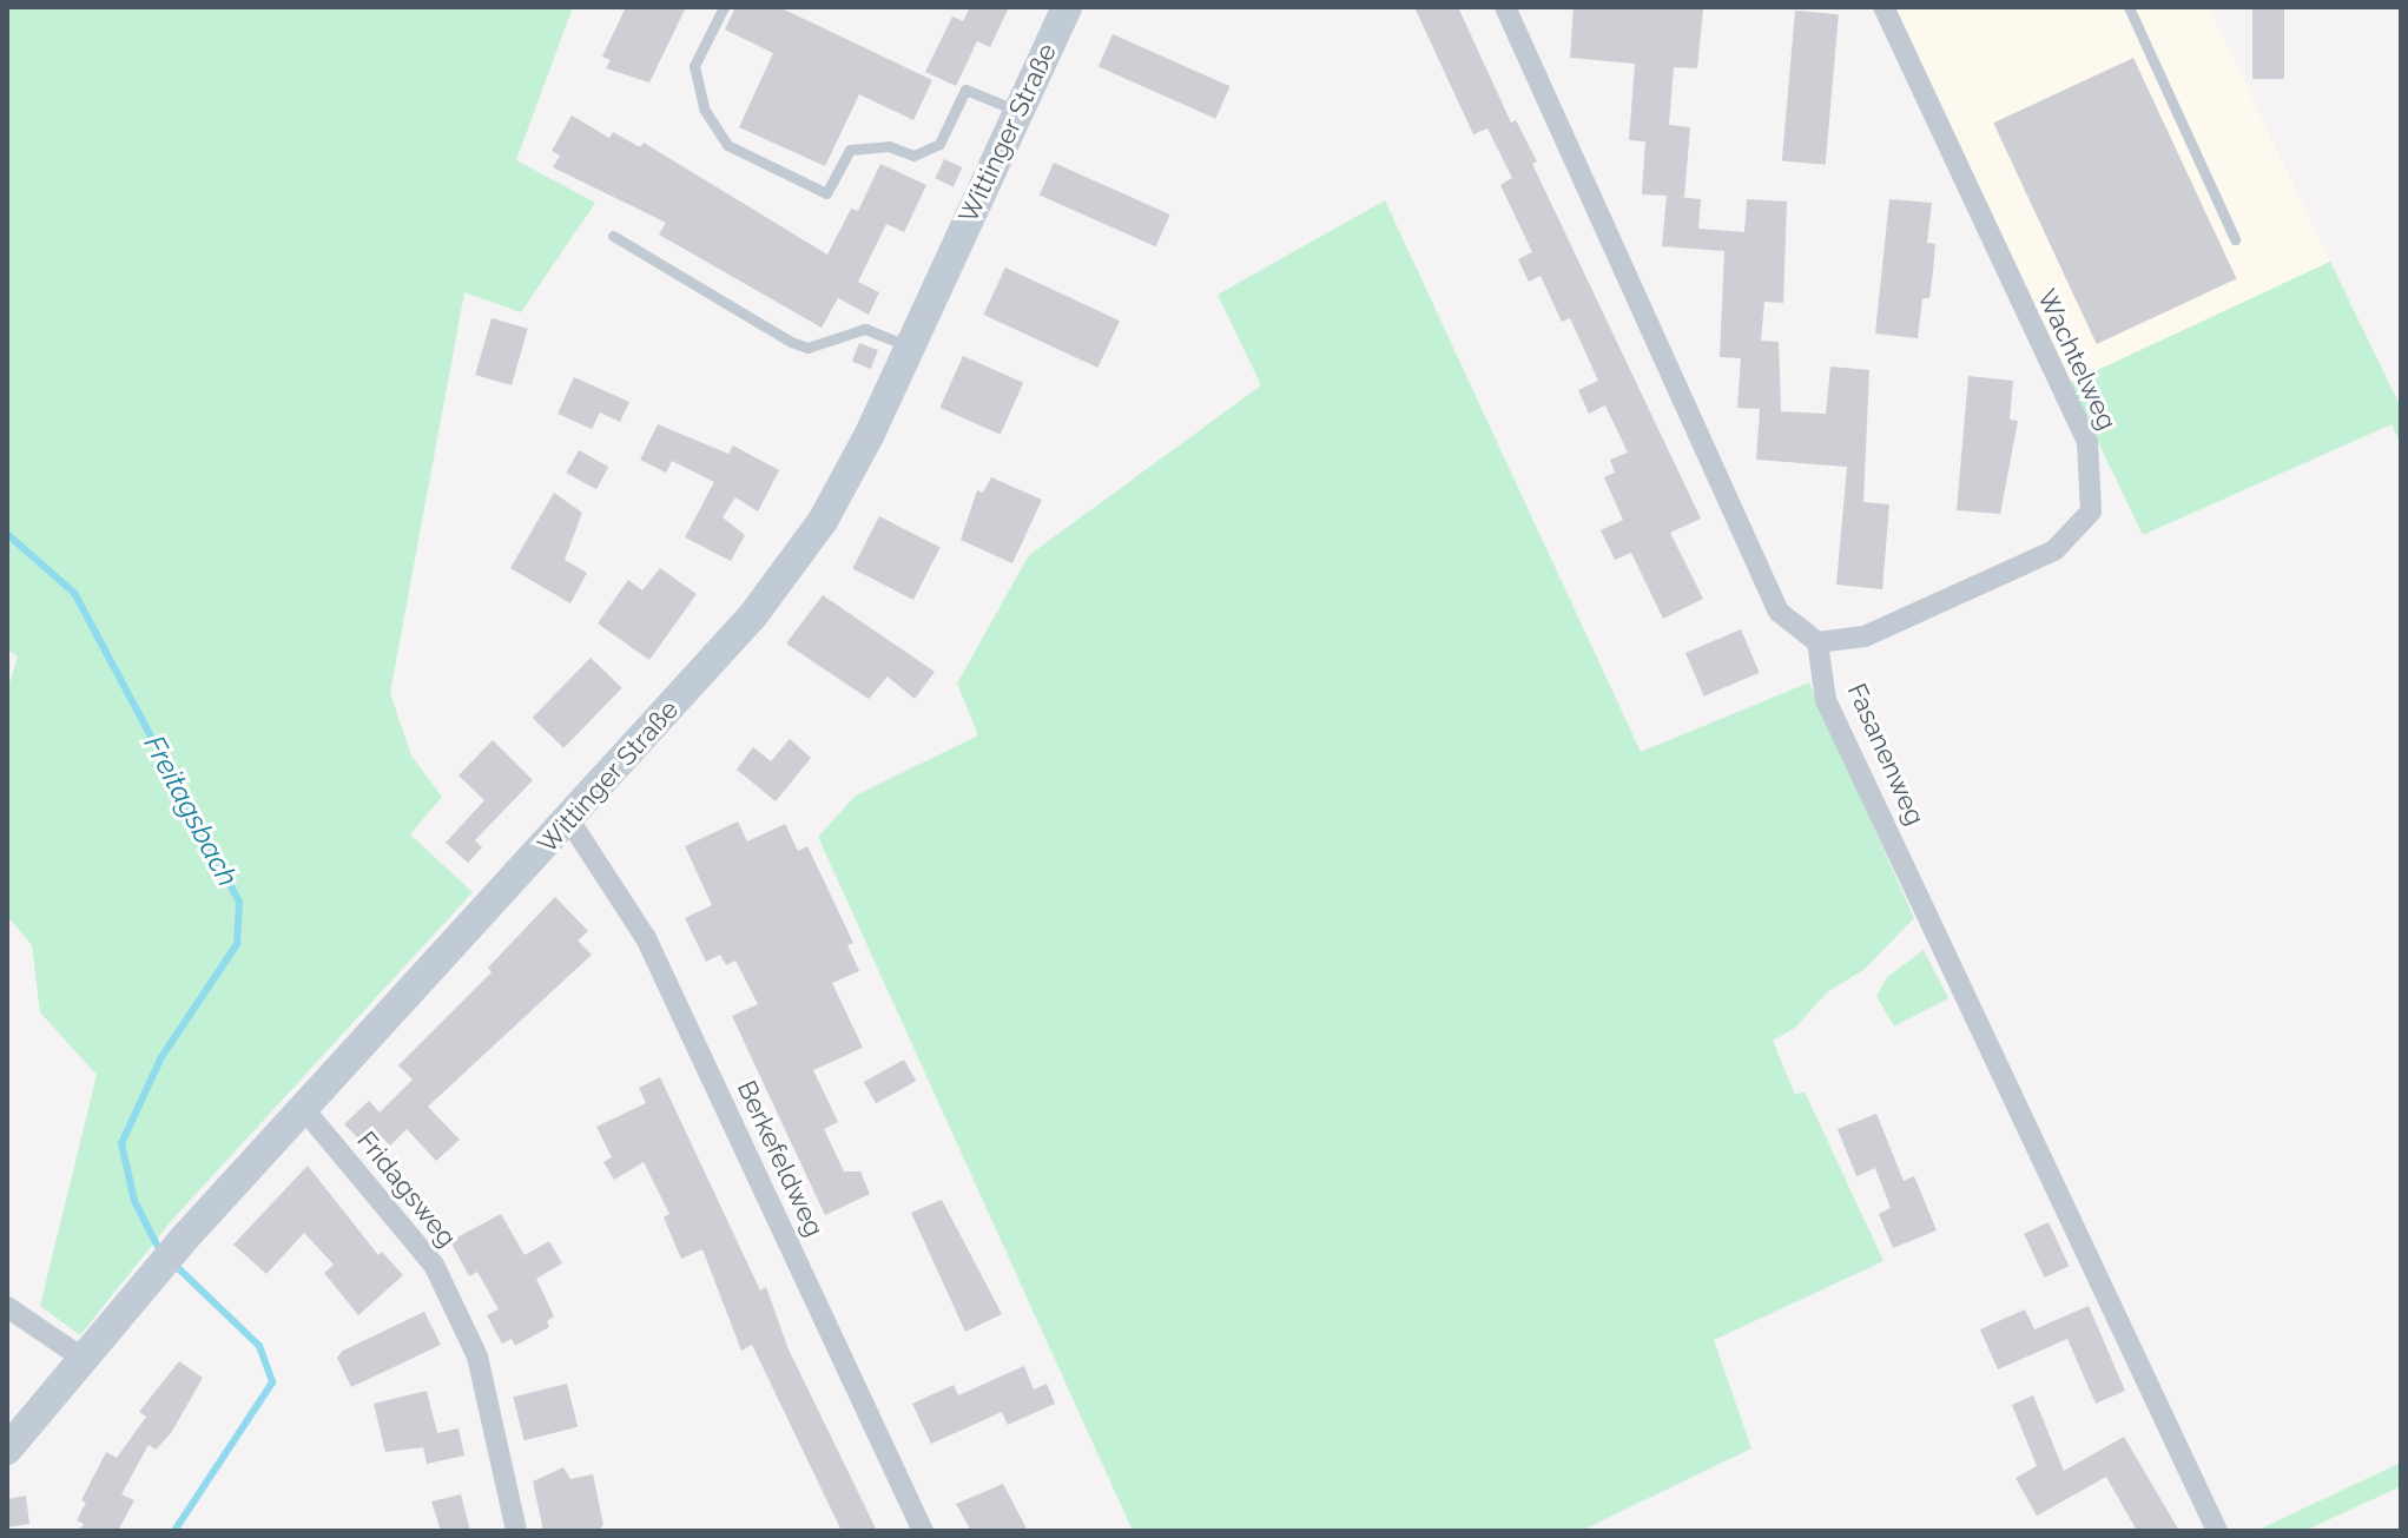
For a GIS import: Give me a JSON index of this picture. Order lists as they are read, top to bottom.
{
  "streets": {
    "main road": ["Wittinger Straße"],
    "street": [
      "Wachtelweg",
      "Fasanenweg",
      "Berkefeldweg",
      "Fridagsweg"
    ]
  },
  "crossings": [
    ["Wittinger Straße", "Berkefeldweg"],
    ["Wittinger Straße", "Fridagsweg"],
    ["Wachtelweg", "Fasanenweg"]
  ],
  "water": ["Freitagsbach"]
}
